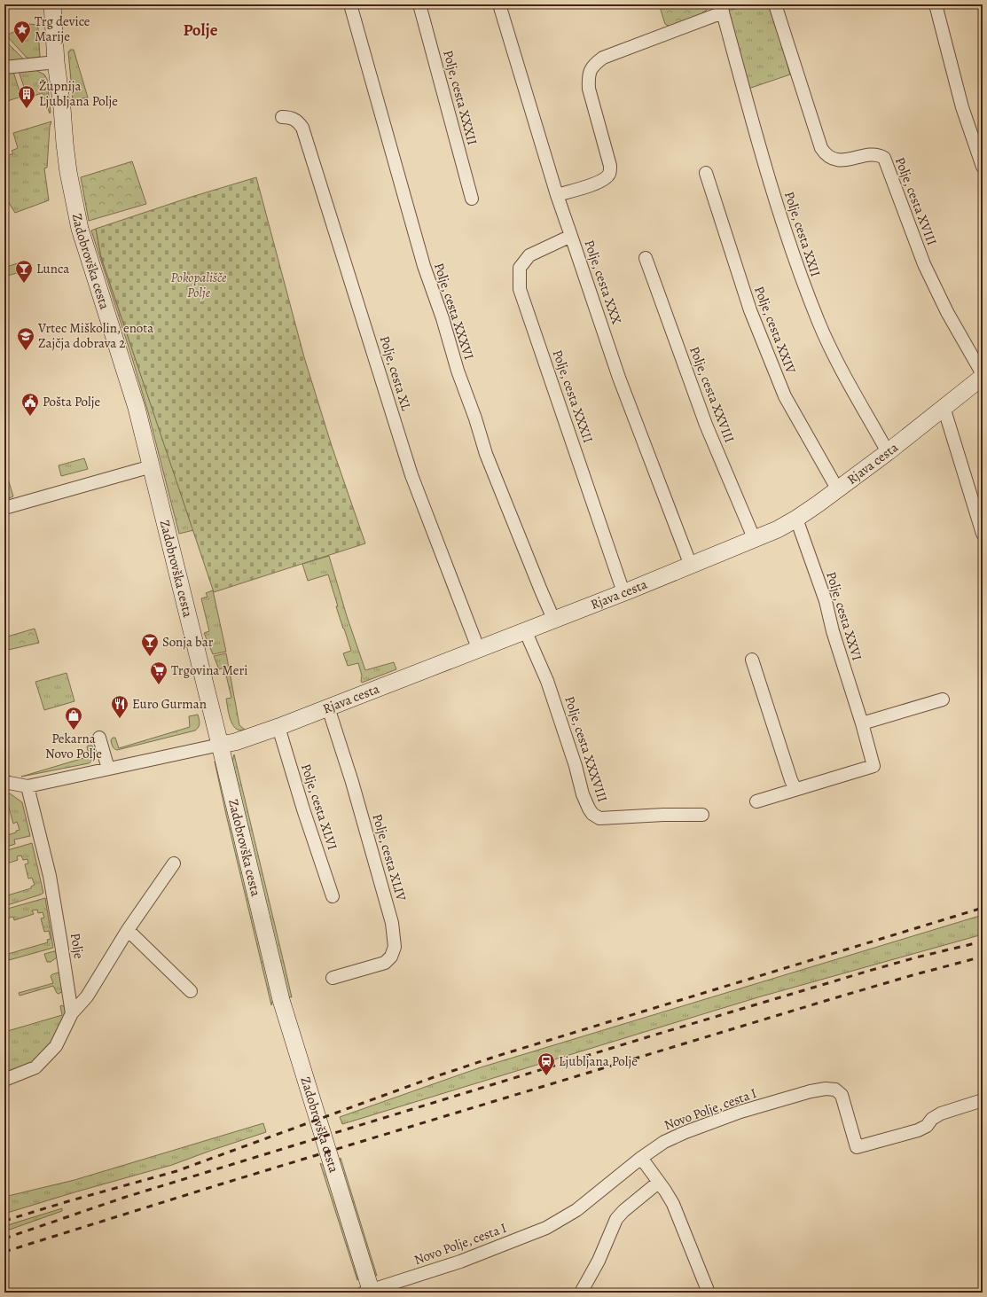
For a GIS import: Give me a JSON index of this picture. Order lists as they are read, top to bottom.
{
  "streets": {
    "main road": ["Zadobrovška cesta", "Rjava cesta"],
    "street": [
      "Polje, cesta XXXII",
      "Polje, cesta XVIII",
      "Polje, cesta XXII",
      "Polje, cesta XXX",
      "Polje, cesta XXXVI",
      "Polje, cesta XXIV",
      "Polje, cesta XL",
      "Polje, cesta XXVIII",
      "Polje, cesta XXVI",
      "Polje, cesta XXXVIII",
      "Polje, cesta XLVI",
      "Polje, cesta XLIV",
      "Polje",
      "Novo Polje, cesta I"
    ]
  },
  "crossings": [
    ["Polje, cesta XXXII", "Polje, cesta XXX"],
    ["Polje, cesta XXXII", "Rjava cesta"],
    ["Polje, cesta XVIII", "Rjava cesta"],
    ["Polje, cesta XXII", "Polje, cesta XXX"],
    ["Polje, cesta XXII", "Rjava cesta"],
    ["Zadobrovška cesta", "Rjava cesta"],
    ["Zadobrovška cesta", "Novo Polje, cesta I"],
    ["Polje, cesta XXX", "Rjava cesta"],
    ["Polje, cesta XXXVI", "Rjava cesta"],
    ["Polje, cesta XXIV", "Rjava cesta"],
    ["Polje, cesta XL", "Rjava cesta"],
    ["Polje, cesta XXVIII", "Rjava cesta"],
    ["Rjava cesta", "Polje, cesta XXVI"],
    ["Rjava cesta", "Polje, cesta XXXVIII"],
    ["Rjava cesta", "Polje, cesta XLVI"],
    ["Rjava cesta", "Polje, cesta XLIV"]
  ],
  "districts": ["Polje"],
  "parks": ["Pokopališče Polje"],
  "places": {
    "place": ["Trg device Marije"],
    "building": ["Župnija Ljubljana Polje"],
    "bar": ["Lunca", "Sonja bar"],
    "school or university": ["Vrtec Miškolin, enota Zajčja dobrava 2"],
    "public building": ["Pošta Polje"],
    "supermarket": ["Trgovina Meri"],
    "restaurant": ["Euro Gurman"],
    "shop": ["Pekarna Novo Polje"],
    "station": ["Ljubljana Polje"]
  }
}
